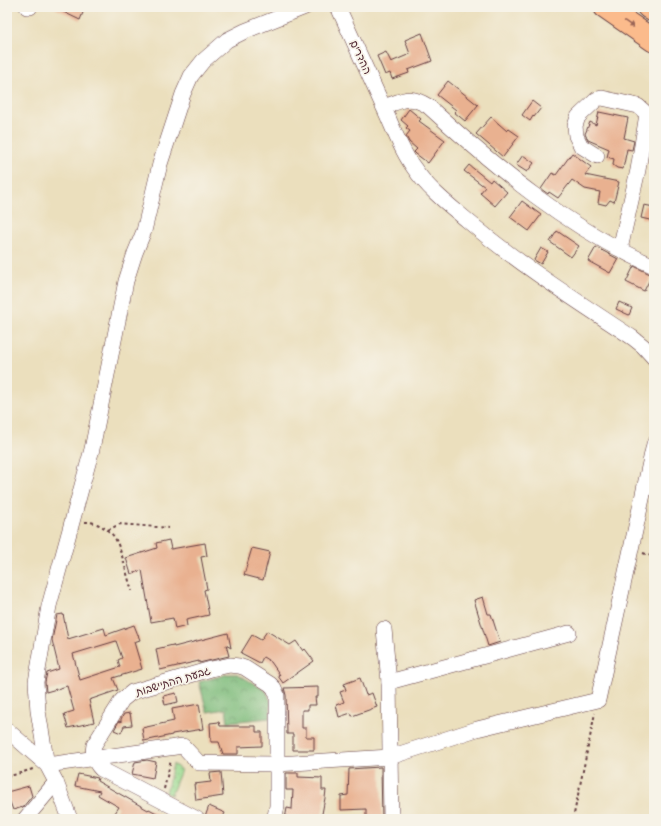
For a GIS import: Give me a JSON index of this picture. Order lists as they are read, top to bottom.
{
  "streets": {
    "street": ["ההדרים", "גבעת ההתיישבות"]
  }
}
